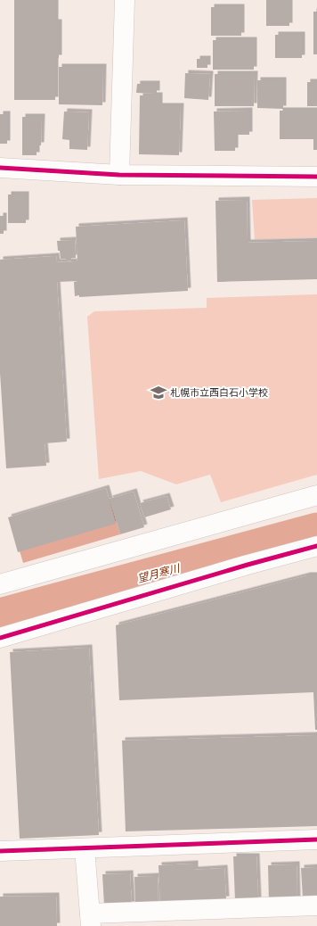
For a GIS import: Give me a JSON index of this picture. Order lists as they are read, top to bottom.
{
  "water": ["望月寒川"],
  "places": {
    "school or university": ["札幌市立西白石小学校"]
  }
}
